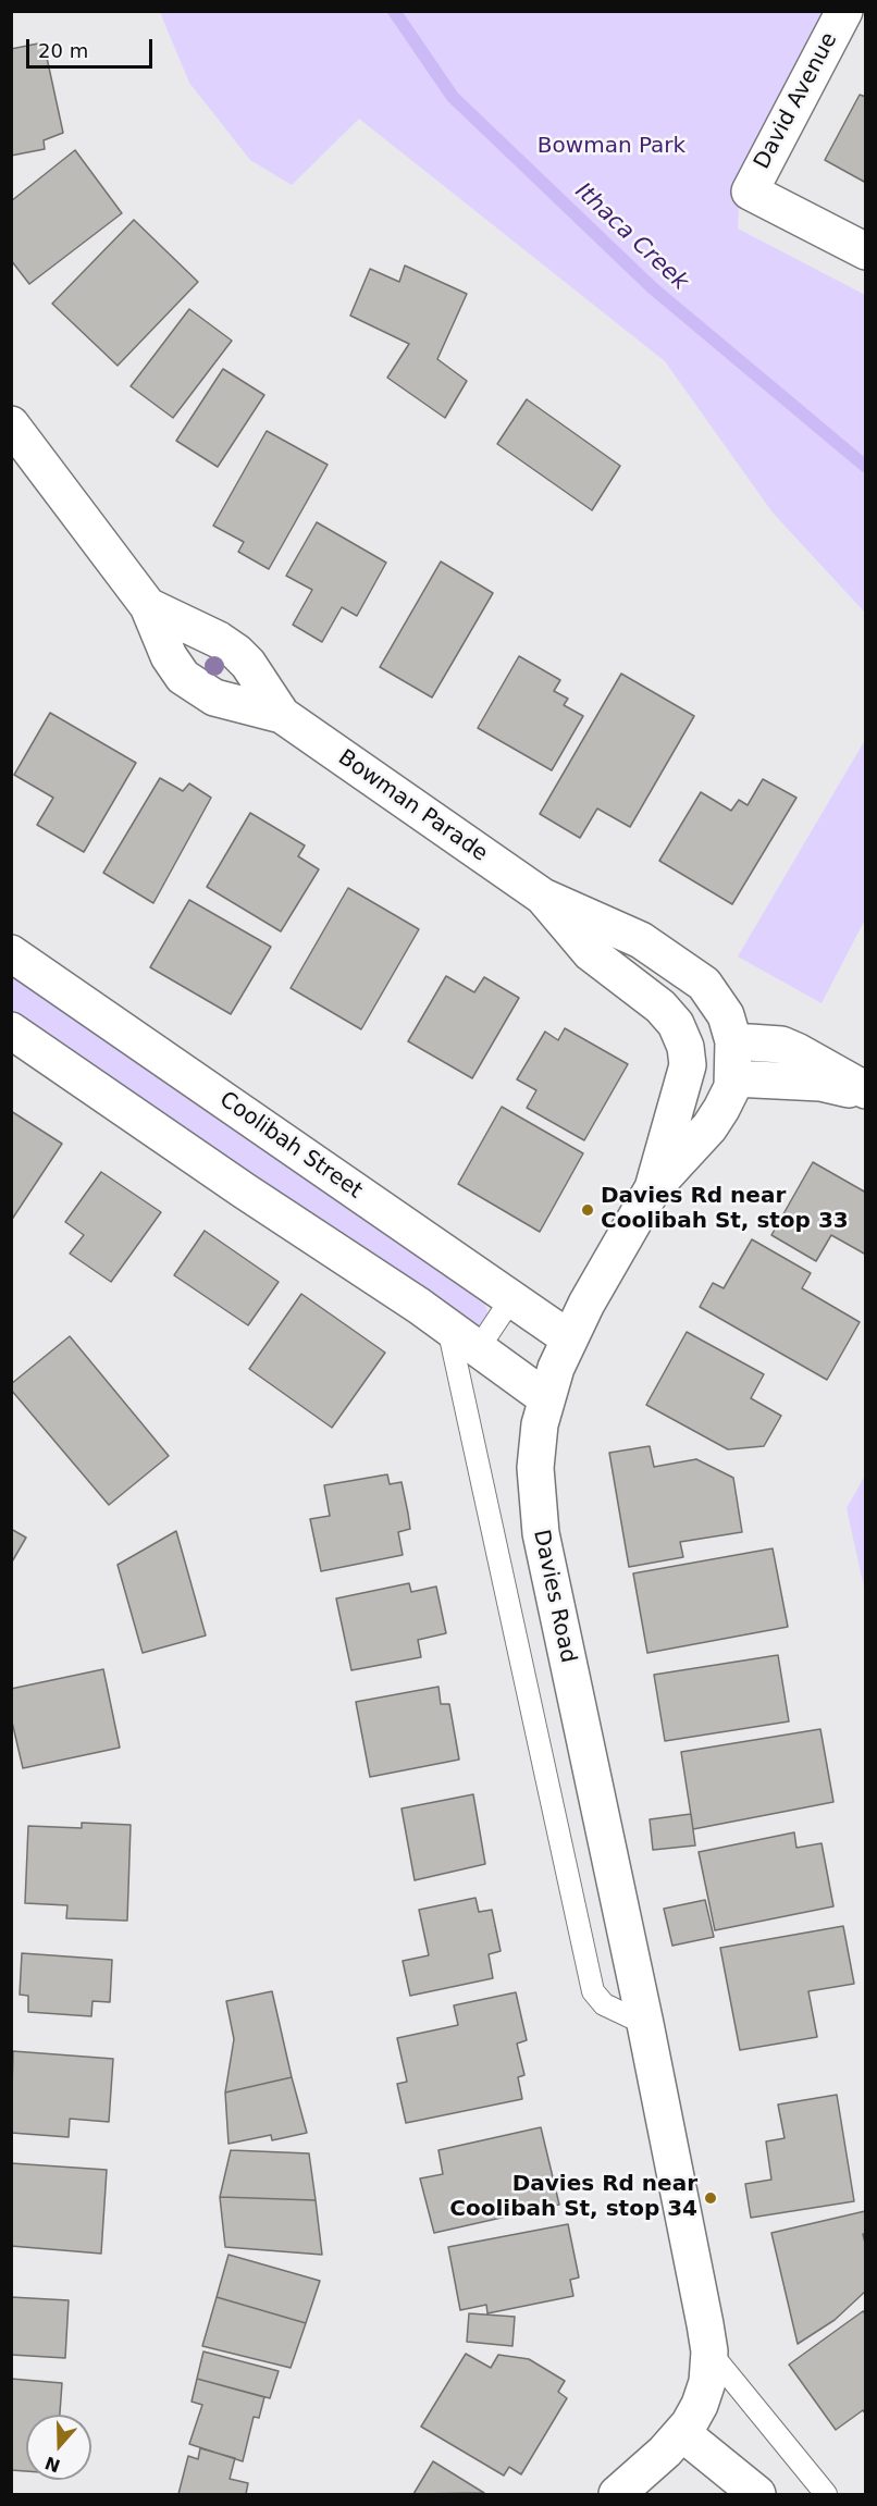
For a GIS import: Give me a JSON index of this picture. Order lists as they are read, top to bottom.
{
  "streets": {
    "street": [
      "David Avenue",
      "Bowman Parade",
      "Coolibah Street",
      "Davies Road"
    ]
  },
  "crossings": [
    ["Bowman Parade", "Davies Road"],
    ["Coolibah Street", "Davies Road"]
  ],
  "water": ["Ithaca Creek"],
  "parks": ["Bowman Park"],
  "places": ["Davies Rd near Coolibah St, stop 33", "Davies Rd near Coolibah St, stop 34"],
  "scale_bar": "20 m",
  "north": "bottom"
}
